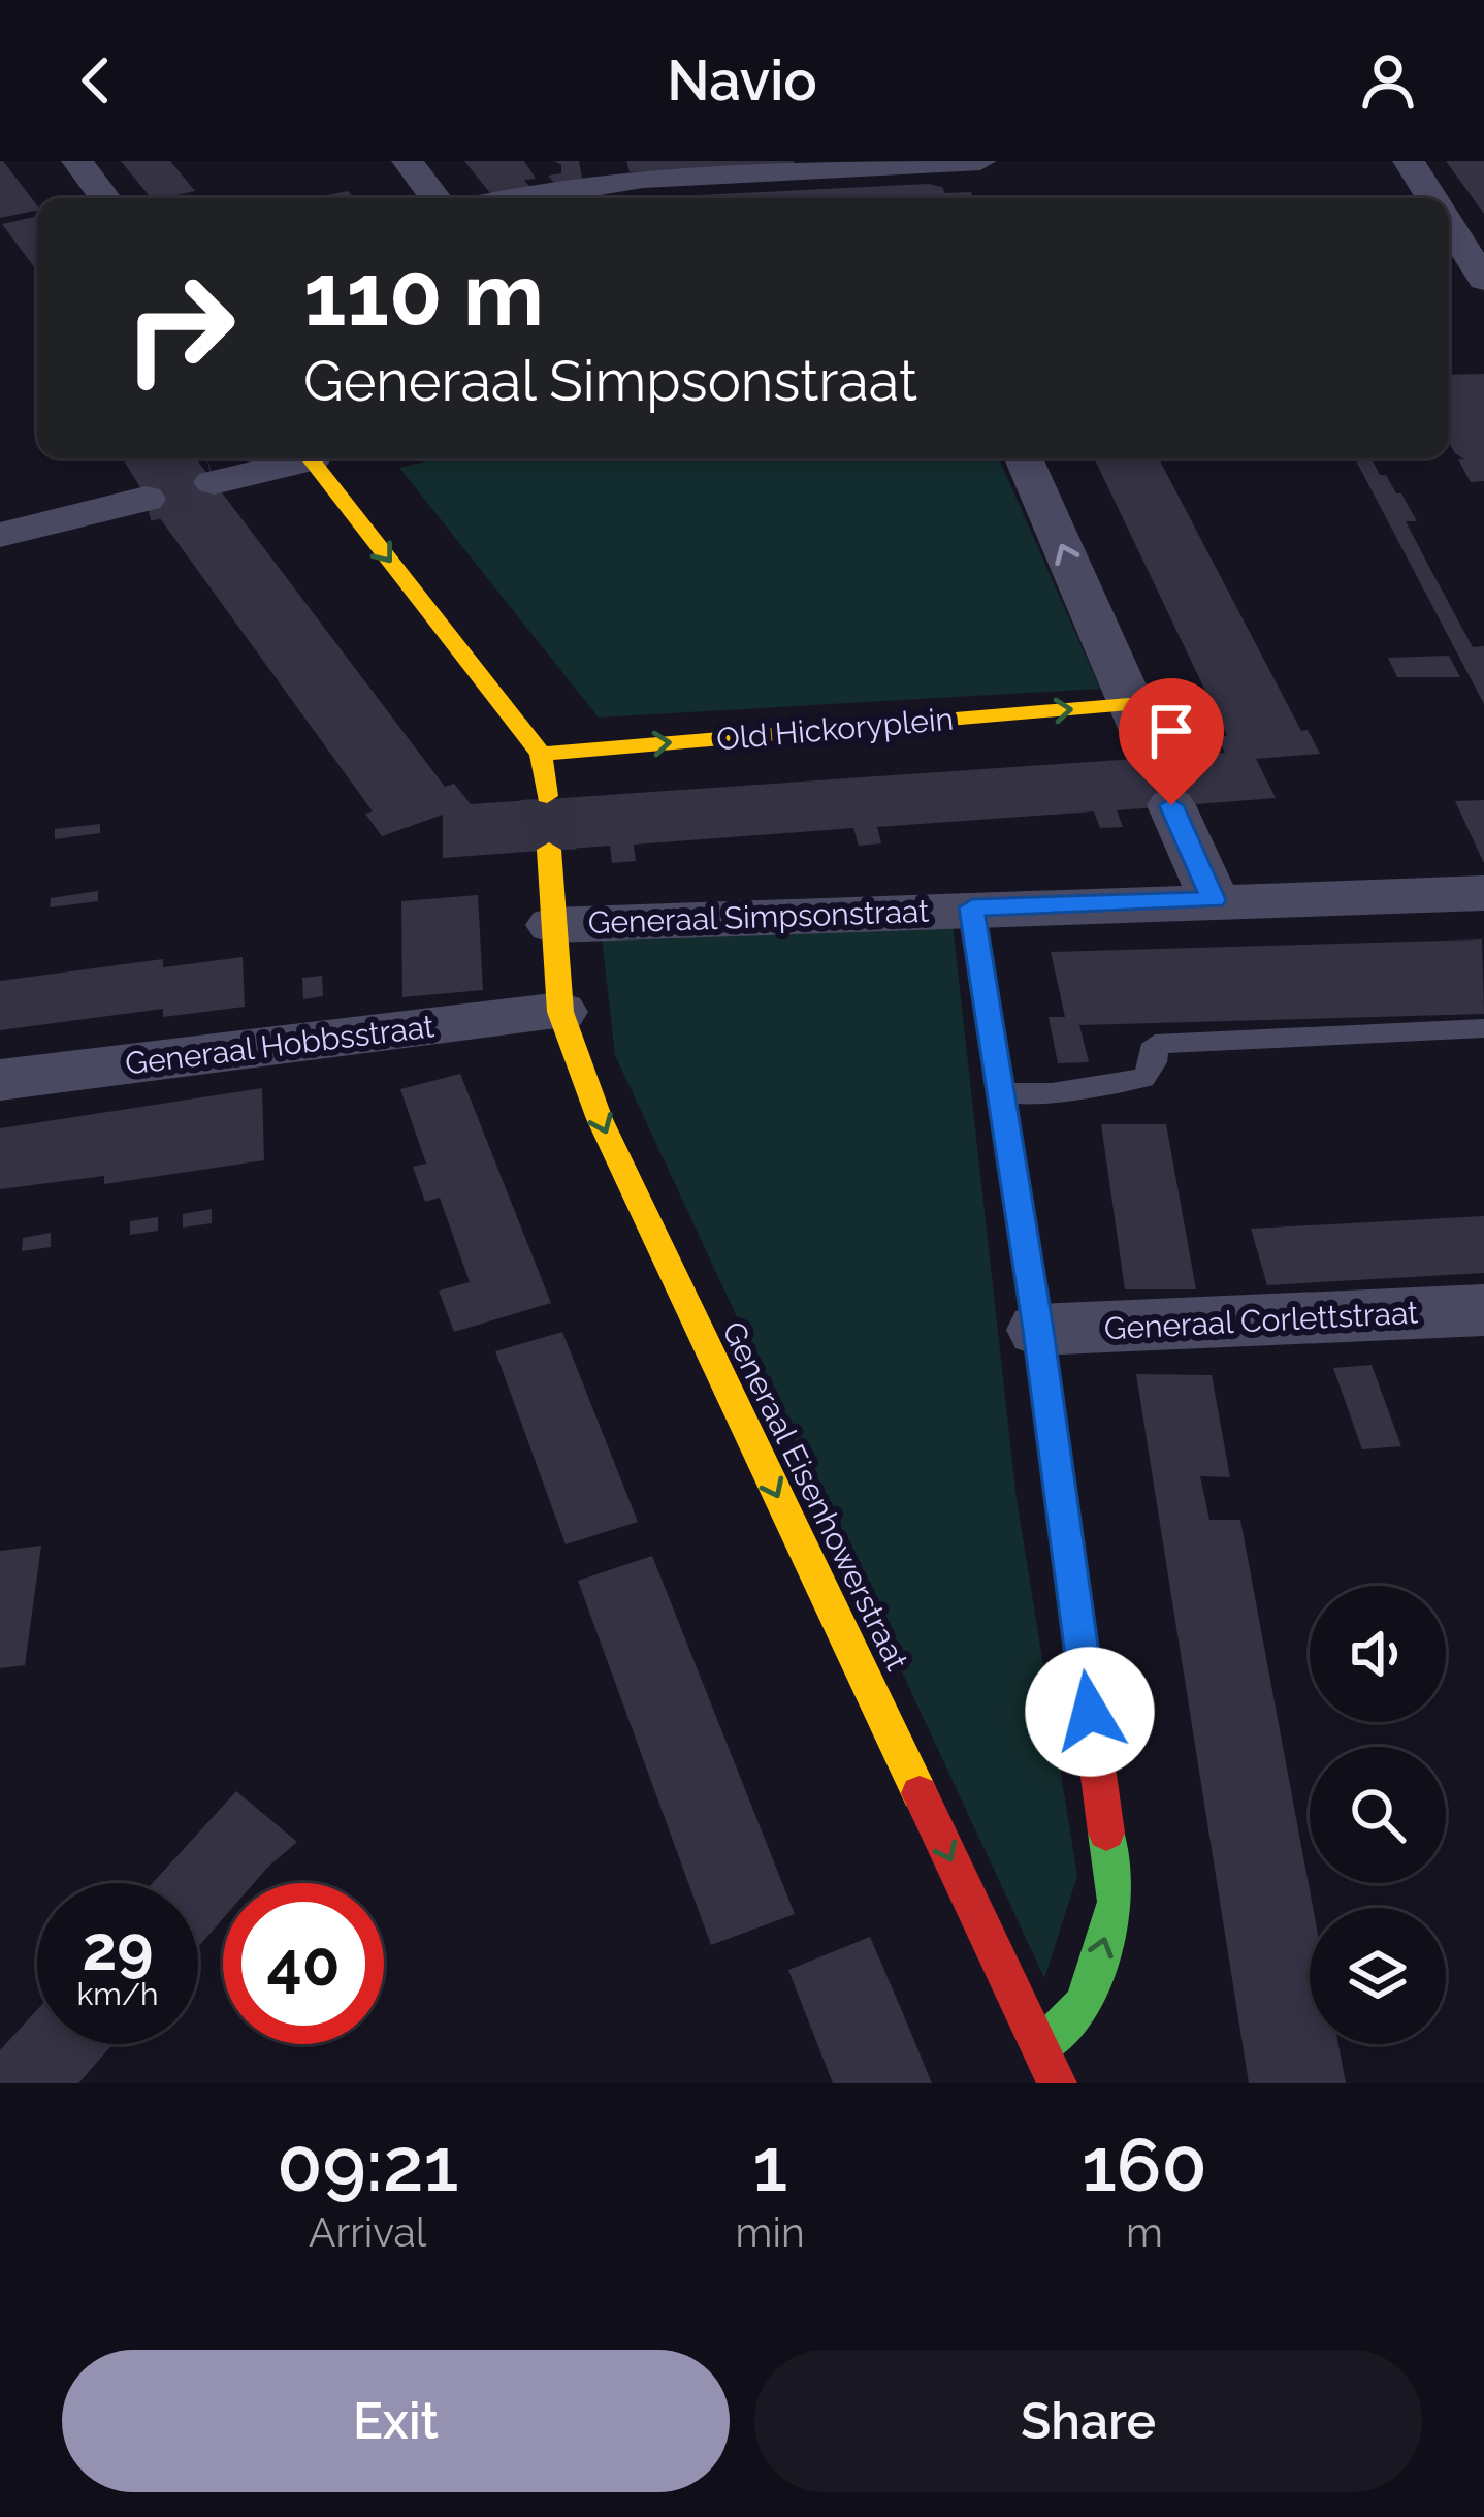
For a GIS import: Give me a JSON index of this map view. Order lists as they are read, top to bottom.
{
  "streets": {
    "street": [
      "Old Hickoryplein",
      "Generaal Simpsonstraat",
      "Generaal Hobbsstraat",
      "Generaal Corlettstraat",
      "Generaal Eisenhowerstraat"
    ]
  },
  "crossings": [
    ["Generaal Simpsonstraat", "Generaal Eisenhowerstraat"],
    ["Generaal Hobbsstraat", "Generaal Eisenhowerstraat"]
  ],
  "one_way": ["Old Hickoryplein", "Generaal Eisenhowerstraat"],
  "page": {
    "header": "Navio",
    "turn": ["110 m", "Generaal Simpsonstraat"],
    "speed": "29 km/h",
    "limit": "40",
    "eta": [
      "09:21",
      "Arrival",
      "1",
      "min",
      "160",
      "m"
    ],
    "buttons": ["Exit", "Share"]
  }
}
